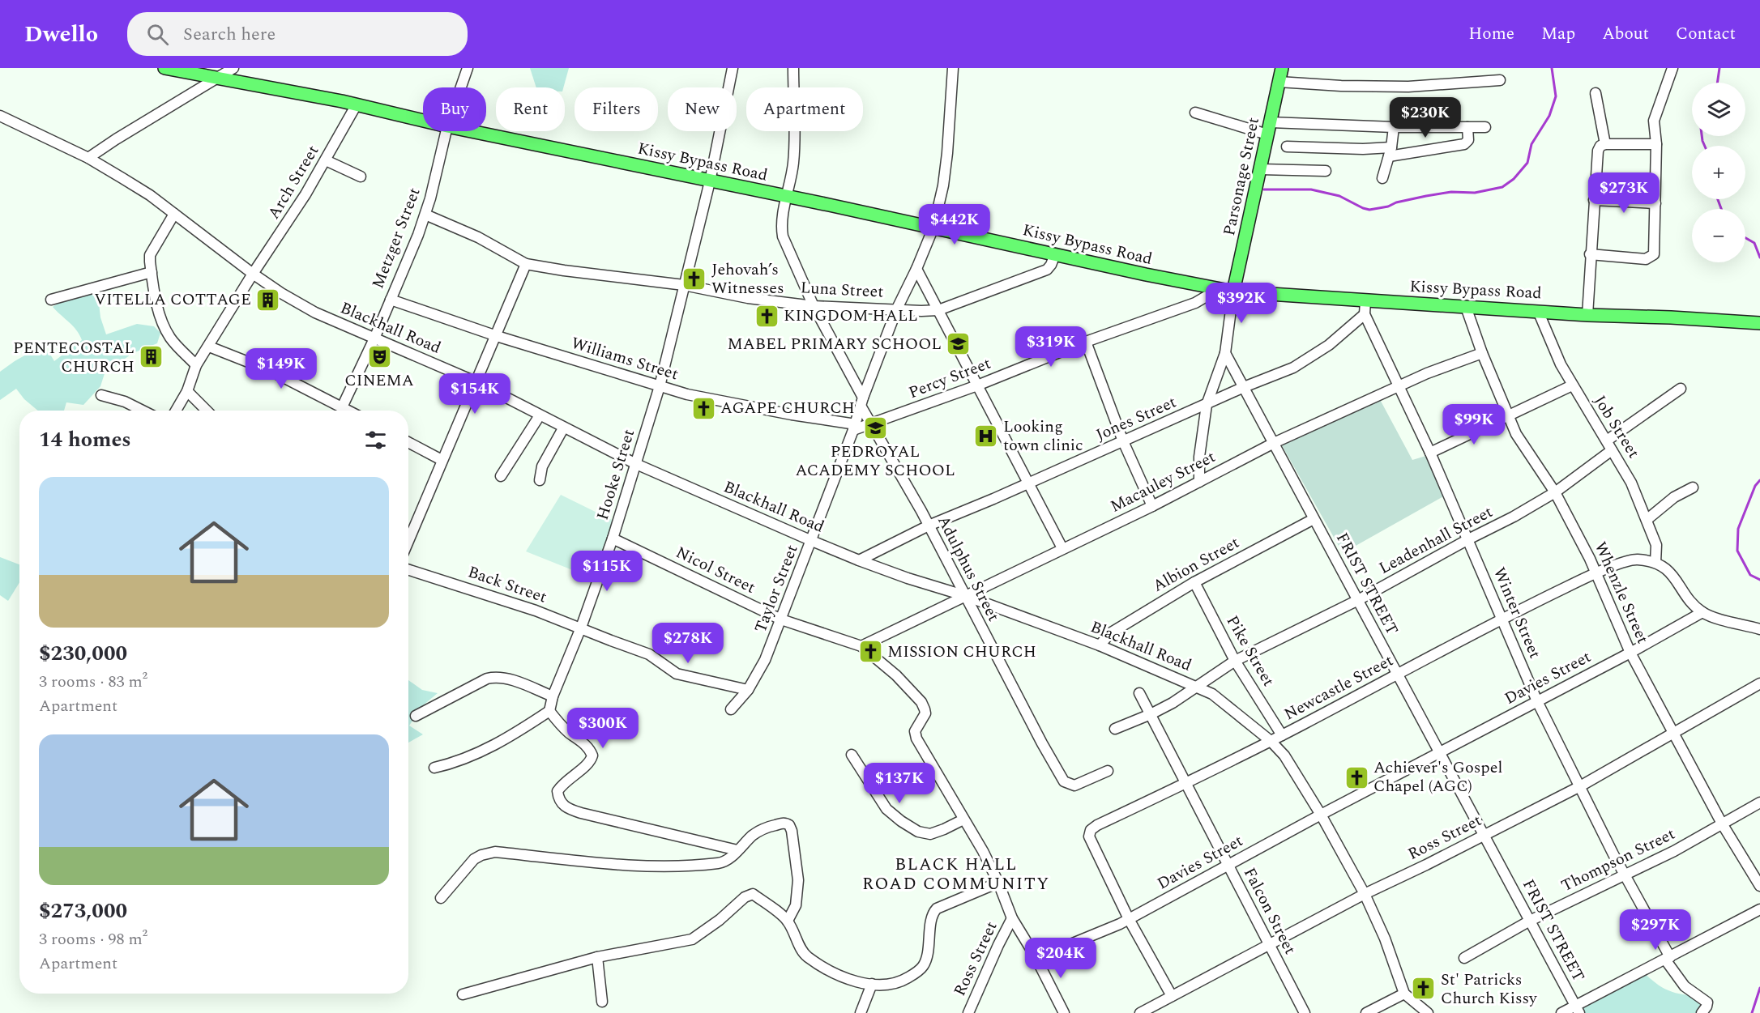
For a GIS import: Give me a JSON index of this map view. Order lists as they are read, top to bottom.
{
  "streets": {
    "main road": ["Kissy Bypass Road", "Parsonage Street"],
    "street": [
      "Arch Street",
      "Metzger Street",
      "Luna Street",
      "Blackhall Road",
      "Williams Street",
      "Percy Street",
      "Jones Street",
      "Job Street",
      "Hooke Street",
      "Macauley Street",
      "Leadenhall Street",
      "Albion Street",
      "Adulphus Street",
      "Nicol Street",
      "FRIST STREET",
      "Back Street",
      "Taylor Street",
      "Whenzle Street",
      "Winter Street",
      "Pike Street",
      "Davies Street",
      "Newcastle Street",
      "Ross Street",
      "Thompson Street",
      "Falcon Street"
    ]
  },
  "crossings": [
    ["Kissy Bypass Road", "Parsonage Street"],
    ["Kissy Bypass Road", "Arch Street"],
    ["Kissy Bypass Road", "Luna Street"],
    ["Kissy Bypass Road", "Percy Street"],
    ["Kissy Bypass Road", "Job Street"],
    ["Kissy Bypass Road", "Hooke Street"],
    ["Kissy Bypass Road", "Adulphus Street"],
    ["Kissy Bypass Road", "Taylor Street"],
    ["Kissy Bypass Road", "Whenzle Street"],
    ["Kissy Bypass Road", "Winter Street"],
    ["Arch Street", "Blackhall Road"],
    ["Metzger Street", "Luna Street"],
    ["Metzger Street", "Blackhall Road"],
    ["Metzger Street", "Williams Street"],
    ["Luna Street", "Hooke Street"],
    ["Luna Street", "Adulphus Street"],
    ["Luna Street", "Taylor Street"],
    ["Blackhall Road", "Jones Street"],
    ["Blackhall Road", "Hooke Street"],
    ["Blackhall Road", "Macauley Street"],
    ["Blackhall Road", "Leadenhall Street"],
    ["Blackhall Road", "Albion Street"],
    ["Blackhall Road", "Adulphus Street"],
    ["Blackhall Road", "Taylor Street"],
    ["Blackhall Road", "Davies Street"],
    ["Blackhall Road", "Newcastle Street"],
    ["Blackhall Road", "Ross Street"],
    ["Williams Street", "Percy Street"],
    ["Williams Street", "Hooke Street"],
    ["Williams Street", "Taylor Street"],
    ["Percy Street", "Adulphus Street"],
    ["Percy Street", "Taylor Street"],
    ["Jones Street", "Adulphus Street"],
    ["Jones Street", "FRIST STREET"],
    ["Jones Street", "Winter Street"],
    ["Job Street", "Leadenhall Street"],
    ["Job Street", "Newcastle Street"],
    ["Hooke Street", "Nicol Street"],
    ["Hooke Street", "Back Street"],
    ["Macauley Street", "Adulphus Street"],
    ["Macauley Street", "Nicol Street"],
    ["Macauley Street", "FRIST STREET"],
    ["Macauley Street", "Whenzle Street"],
    ["Macauley Street", "Winter Street"],
    ["Leadenhall Street", "FRIST STREET"],
    ["Leadenhall Street", "Whenzle Street"],
    ["Leadenhall Street", "Winter Street"],
    ["Leadenhall Street", "Pike Street"],
    ["Leadenhall Street", "Falcon Street"],
    ["Albion Street", "FRIST STREET"],
    ["Albion Street", "Pike Street"],
    ["Adulphus Street", "Taylor Street"],
    ["Nicol Street", "Taylor Street"],
    ["FRIST STREET", "Davies Street"],
    ["FRIST STREET", "Newcastle Street"],
    ["FRIST STREET", "Ross Street"],
    ["FRIST STREET", "Thompson Street"],
    ["Back Street", "Taylor Street"],
    ["Whenzle Street", "Davies Street"],
    ["Whenzle Street", "Newcastle Street"],
    ["Whenzle Street", "Ross Street"],
    ["Whenzle Street", "Thompson Street"],
    ["Winter Street", "Davies Street"],
    ["Winter Street", "Newcastle Street"],
    ["Winter Street", "Ross Street"],
    ["Winter Street", "Thompson Street"],
    ["Pike Street", "Newcastle Street"],
    ["Davies Street", "Newcastle Street"],
    ["Davies Street", "Falcon Street"],
    ["Newcastle Street", "Ross Street"],
    ["Newcastle Street", "Falcon Street"],
    ["Ross Street", "Falcon Street"]
  ],
  "districts": ["BLACK HALL ROAD COMMUNITY"],
  "places": {
    "church": [
      "Jehovah’s Witnesses",
      "KINGDOM HALL",
      "AGAPE CHURCH",
      "MISSION CHURCH",
      "Achiever's Gospel Chapel (AGC)",
      "St' Patricks Church Kissy"
    ],
    "building": ["VITELLA COTTAGE", "PENTECOSTAL CHURCH"],
    "school or university": ["MABEL PRIMARY SCHOOL", "PEDROYAL ACADEMY SCHOOL"],
    "theatre": ["CINEMA"],
    "hospital": ["Looking town clinic"]
  },
  "page": {
    "header": "Dwello",
    "search": "Search here",
    "nav": [
      "Home",
      "Map",
      "About",
      "Contact"
    ],
    "map_buttons": ["+", "−"],
    "chip": [
      "Buy",
      "Rent",
      "Filters",
      "New",
      "Apartment"
    ],
    "price": [
      "$230K",
      "$273K",
      "$442K",
      "$392K",
      "$319K",
      "$149K",
      "$154K",
      "$99K",
      "$115K",
      "$278K",
      "$300K",
      "$137K",
      "$297K",
      "$204K"
    ],
    "heading": "14 homes",
    "list": [
      {
        "name": "$230,000",
        "note": "3 rooms · 83 m² · Apartment"
      },
      {
        "name": "$273,000",
        "note": "3 rooms · 98 m² · Apartment"
      }
    ]
  }
}
